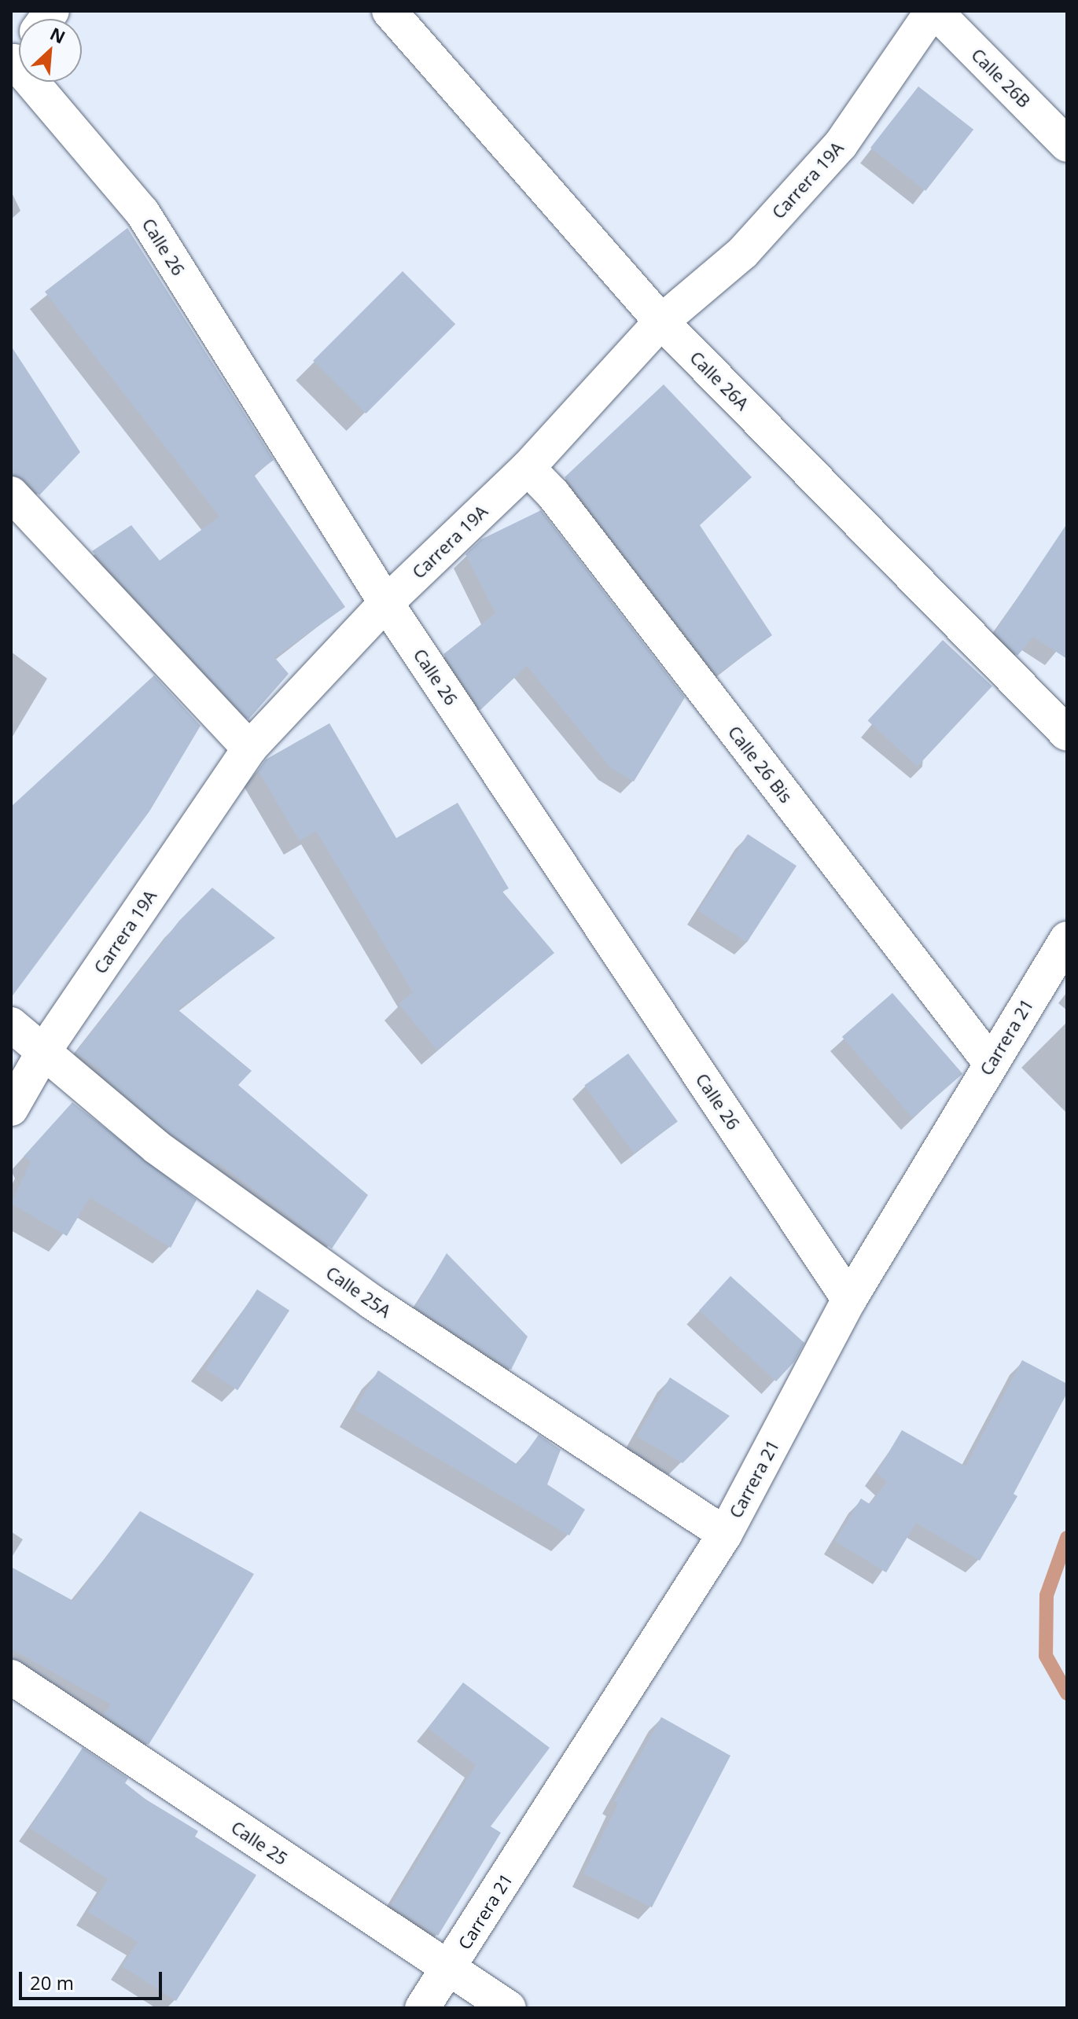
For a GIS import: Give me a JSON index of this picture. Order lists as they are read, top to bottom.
{
  "streets": {
    "street": [
      "Calle 26B",
      "Carrera 19A",
      "Calle 26",
      "Calle 26A",
      "Calle 26 Bis",
      "Carrera 21",
      "Calle 25A",
      "Calle 25"
    ]
  },
  "crossings": [
    ["Calle 26B", "Carrera 19A"],
    ["Carrera 19A", "Calle 26"],
    ["Carrera 19A", "Calle 26A"],
    ["Carrera 19A", "Calle 26 Bis"],
    ["Carrera 19A", "Calle 25A"],
    ["Calle 26", "Carrera 21"],
    ["Calle 26 Bis", "Carrera 21"],
    ["Carrera 21", "Calle 25A"],
    ["Carrera 21", "Calle 25"]
  ],
  "scale_bar": "20 m",
  "north": "top right"
}
